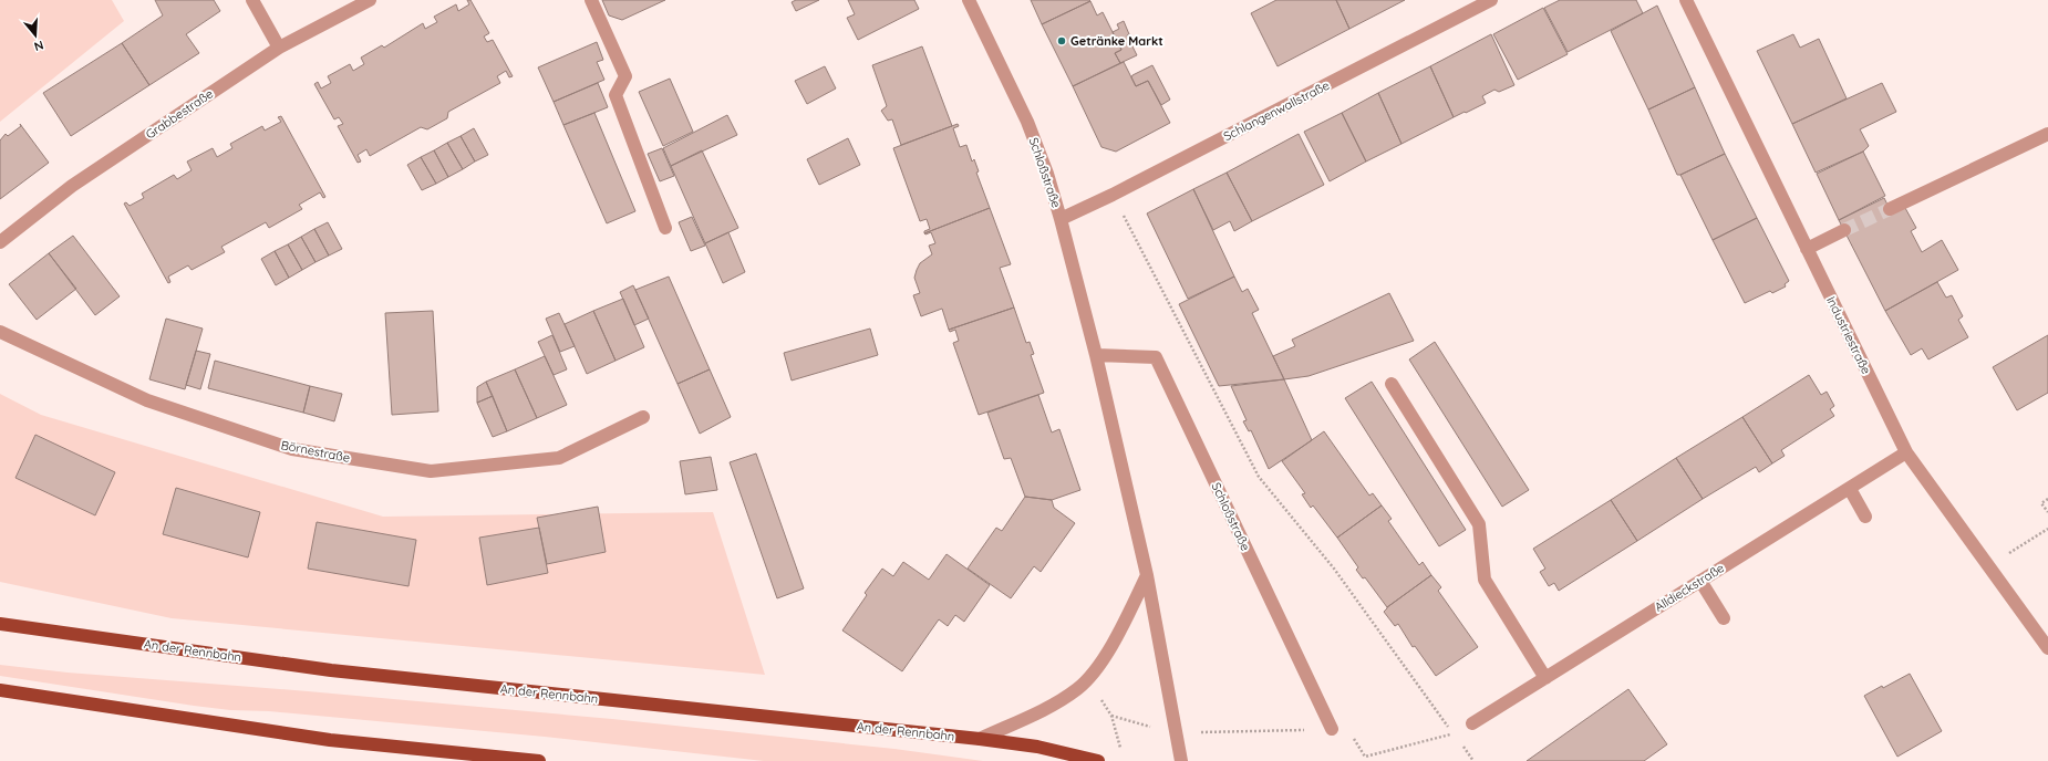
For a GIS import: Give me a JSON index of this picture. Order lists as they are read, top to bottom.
{
  "streets": {
    "main road": ["An der Rennbahn"],
    "street": [
      "Schlangenwallstraße",
      "Grabbestraße",
      "Schloßstraße",
      "Industriestraße",
      "Börnestraße",
      "Alldieckstraße"
    ]
  },
  "crossings": [
    ["Schlangenwallstraße", "Schloßstraße"],
    ["Industriestraße", "Alldieckstraße"]
  ],
  "places": ["Getränke Markt"],
  "north": "bottom"
}
